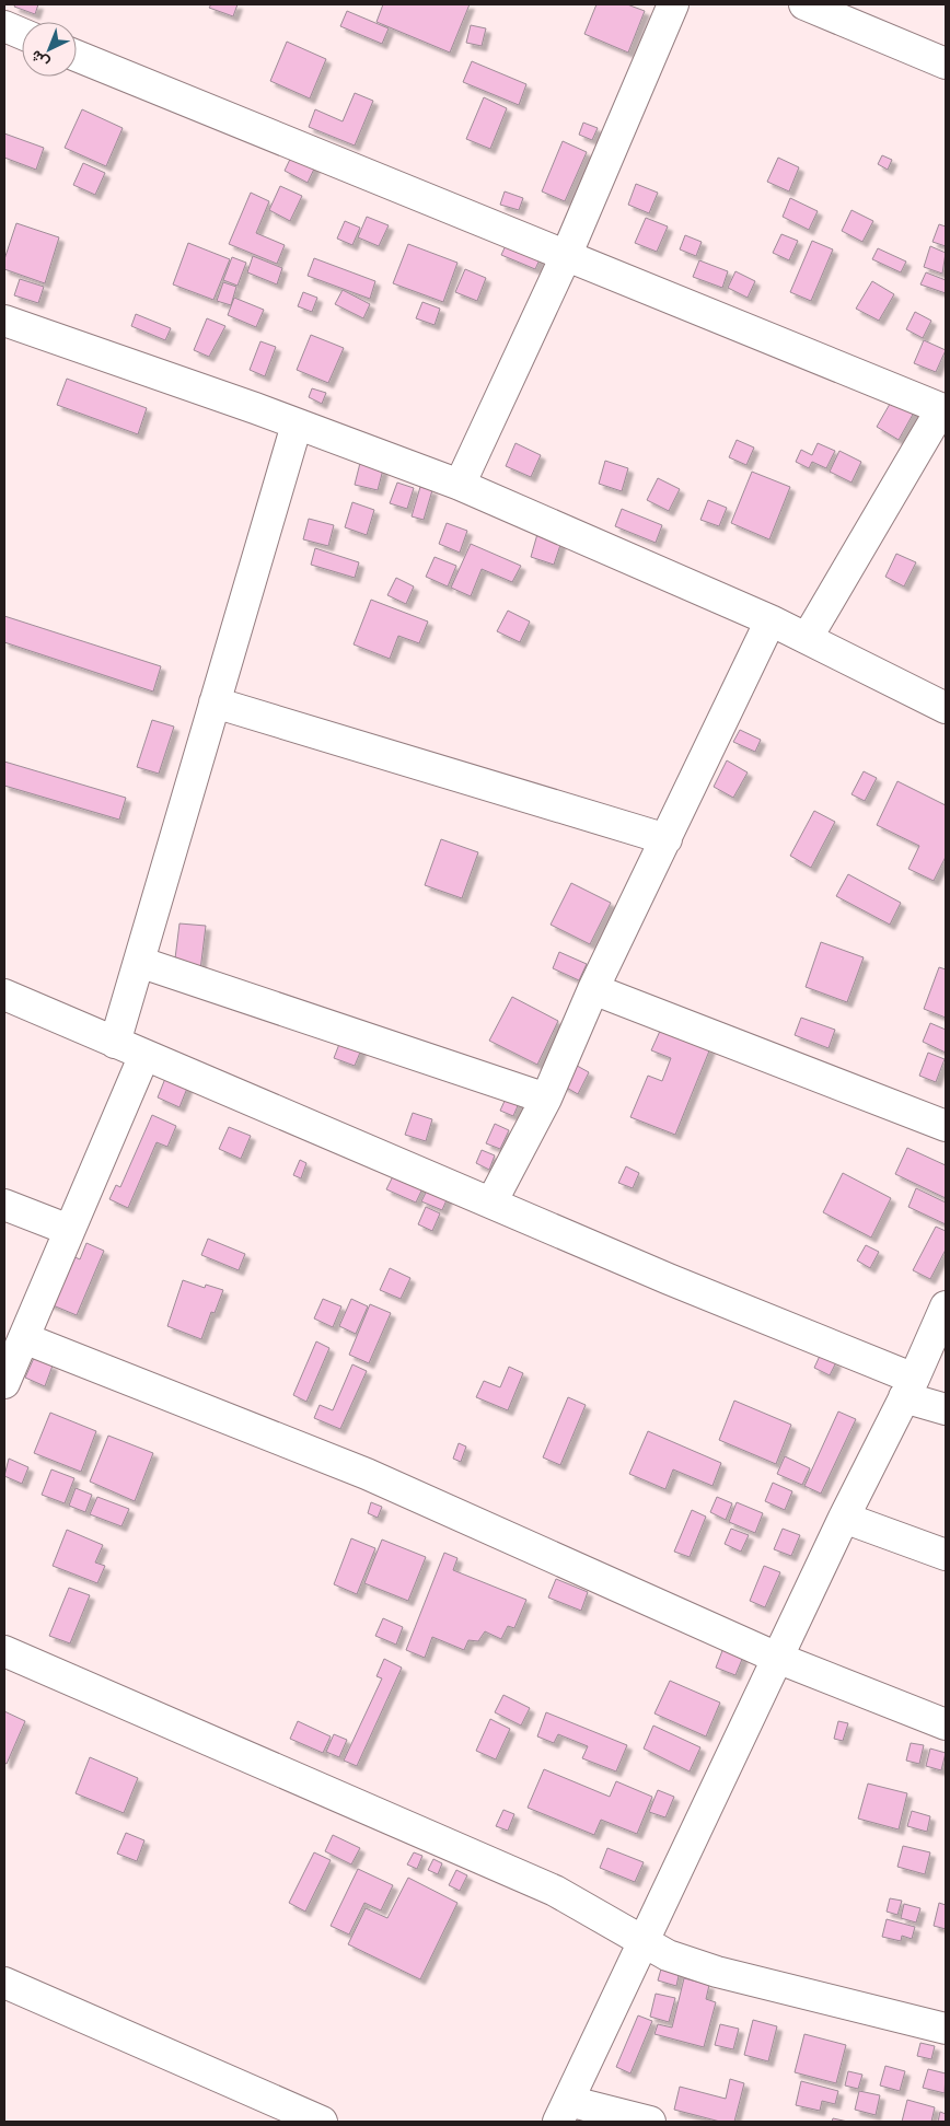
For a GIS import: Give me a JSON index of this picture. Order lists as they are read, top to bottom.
{
  "north": "bottom left"
}
